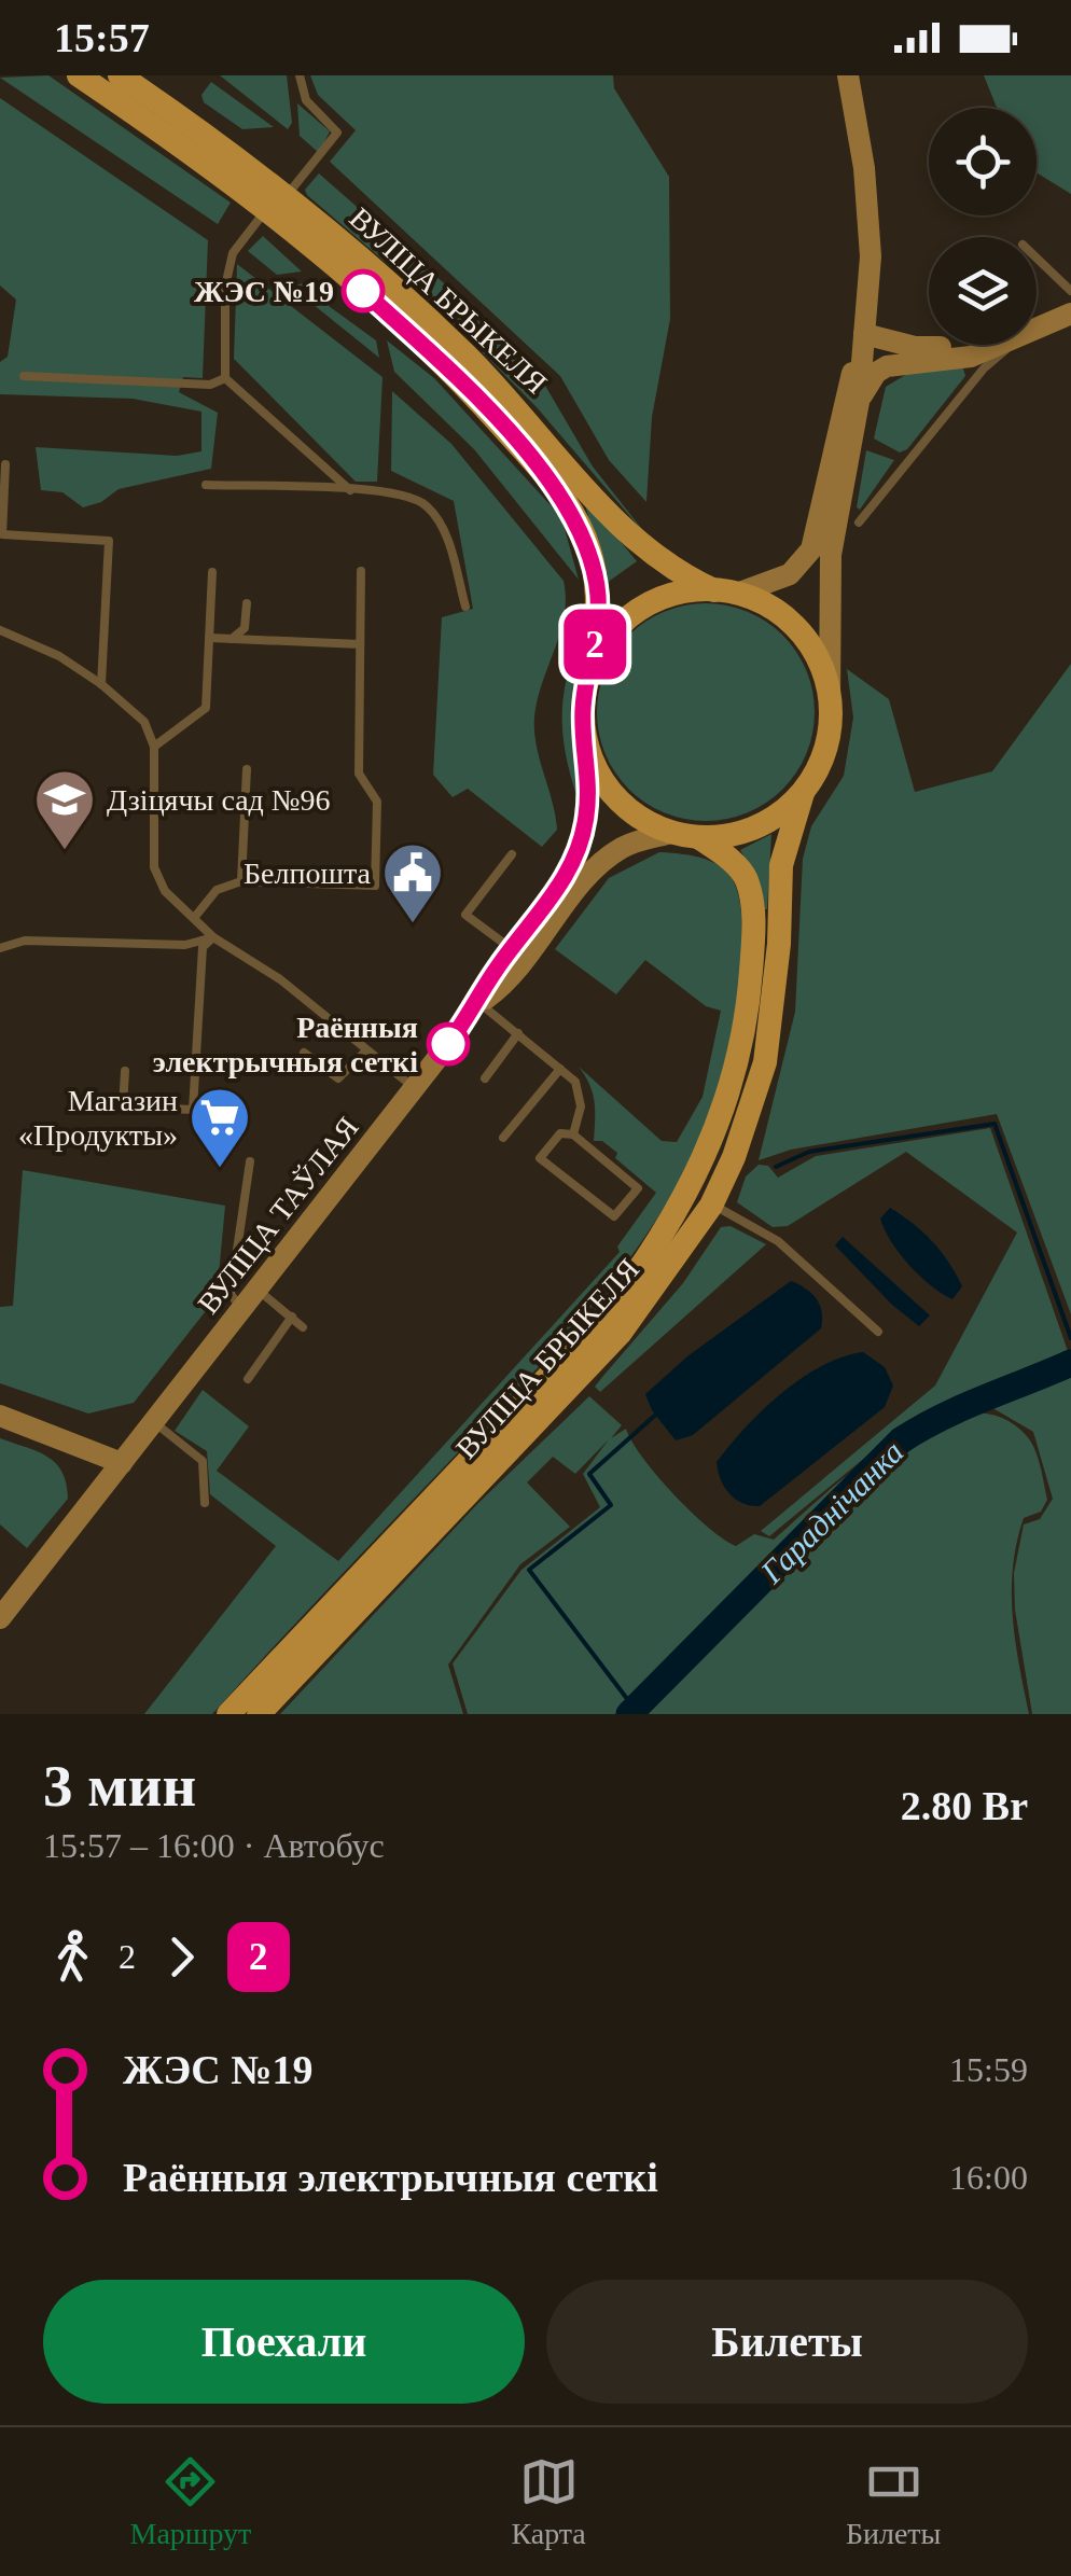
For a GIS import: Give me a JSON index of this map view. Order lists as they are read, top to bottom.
{
  "streets": {
    "main road": ["ВУЛІЦА БРЫКЕЛЯ", "ВУЛІЦА ТАЎЛАЯ"]
  },
  "crossings": [
    ["ВУЛІЦА БРЫКЕЛЯ", "ВУЛІЦА ТАЎЛАЯ"]
  ],
  "water": ["Гараднічанка"],
  "places": {
    "other": ["ЖЭС №19", "Раённыя электрычныя сеткі"],
    "school or university": ["Дзіцячы сад №96"],
    "public building": ["Белпошта"],
    "supermarket": ["Магазин «Продукты»"]
  },
  "lines": ["bus line 2"],
  "page": {
    "status": "15:57",
    "on_map": "2",
    "heading": ["3 мин", "15:57 – 16:00 · Автобус", "2.80 Br"],
    "legs": ["2", "2"],
    "list": [
      {
        "name": "ЖЭС №19",
        "value": "15:59"
      },
      {
        "name": "Раённыя электрычныя сеткі",
        "value": "16:00"
      }
    ],
    "buttons": ["Поехали", "Билеты"],
    "tabs": ["Маршрут", "Карта", "Билеты"]
  }
}
